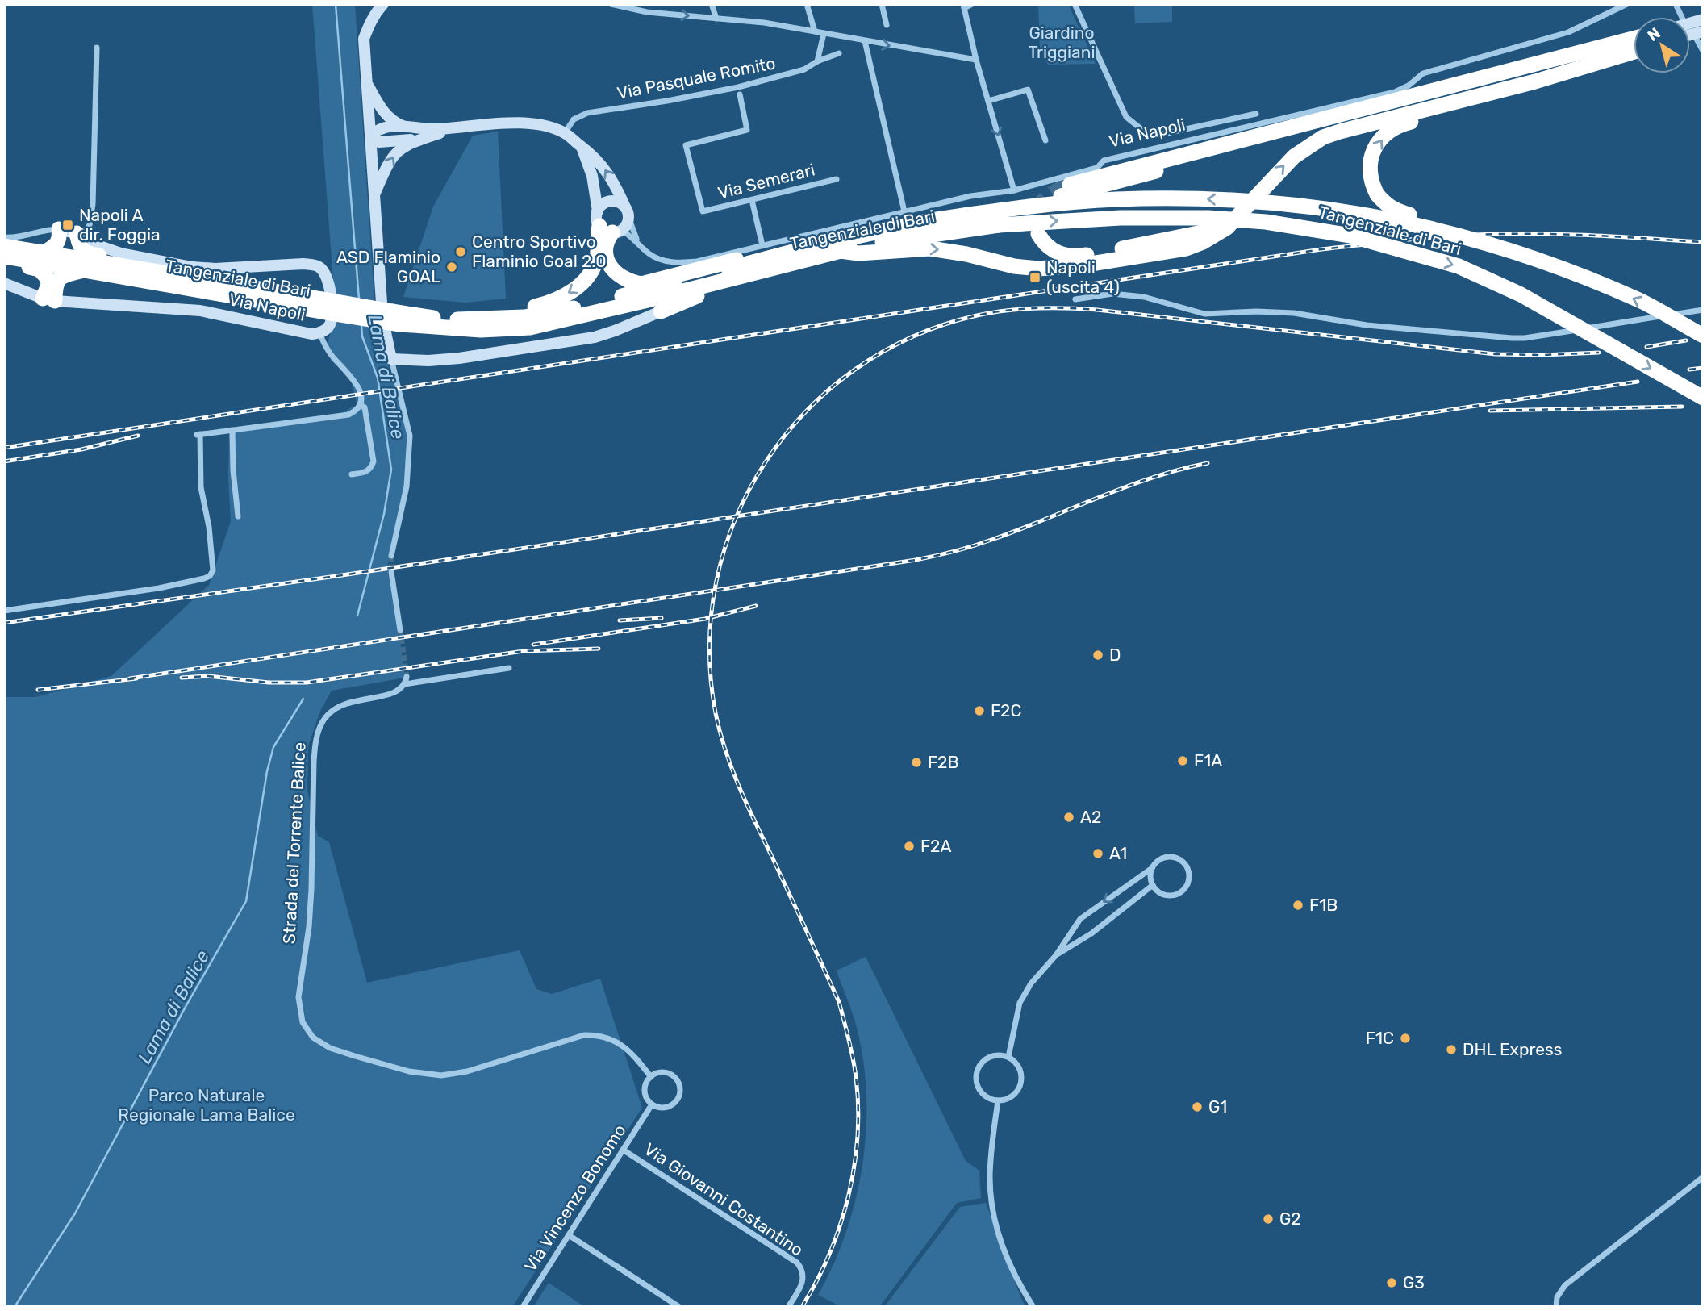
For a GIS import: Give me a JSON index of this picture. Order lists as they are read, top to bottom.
{
  "streets": {
    "highway": ["Tangenziale di Bari"],
    "street": [
      "Via Pasquale Romito",
      "Via Napoli",
      "Via Semerari",
      "Strada del Torrente Balice",
      "Via Vincenzo Bonomo",
      "Via Giovanni Costantino"
    ]
  },
  "crossings": [
    ["Via Napoli", "Tangenziale di Bari"],
    ["Strada del Torrente Balice", "Via Vincenzo Bonomo"],
    ["Via Vincenzo Bonomo", "Via Giovanni Costantino"]
  ],
  "water": ["Lama di Balice"],
  "parks": ["Giardino Triggiani", "Parco Naturale Regionale Lama Balice"],
  "places": {
    "transit": ["Napoli A dir. Foggia", "Napoli (uscita 4)"],
    "other": [
      "Centro Sportivo Flaminio Goal 2.0",
      "ASD Flaminio GOAL",
      "D",
      "F2C",
      "F1A",
      "F2B",
      "A2",
      "F2A",
      "A1",
      "F1B",
      "F1C",
      "DHL Express",
      "G1",
      "G2",
      "G3"
    ]
  },
  "north": "top left"
}
